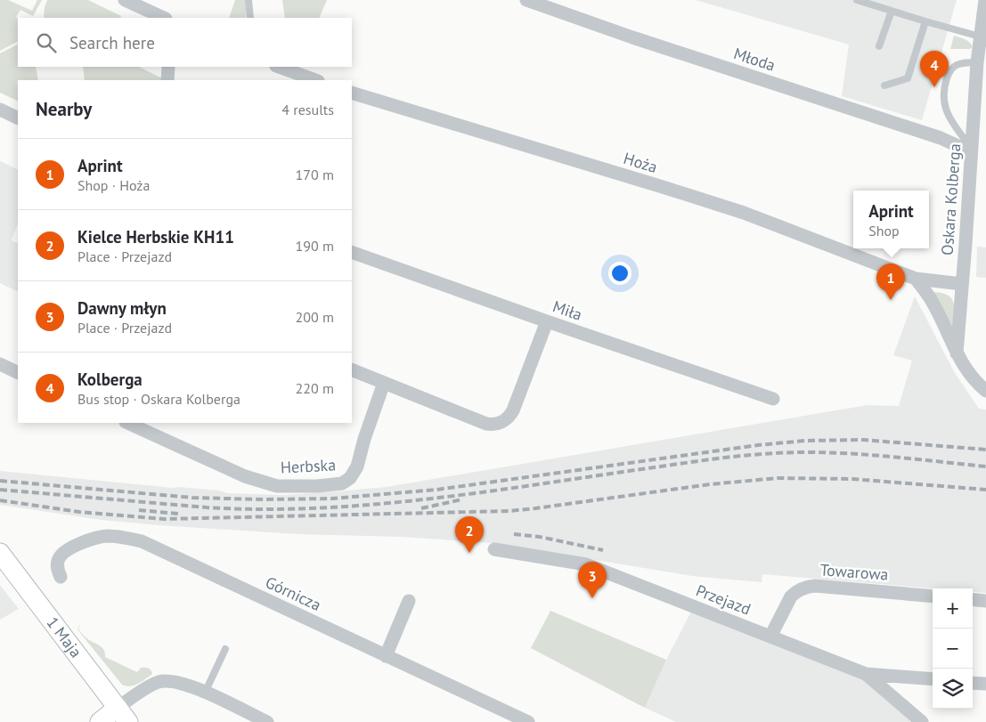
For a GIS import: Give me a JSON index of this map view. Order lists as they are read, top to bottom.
{
  "streets": {
    "street": [
      "Młoda",
      "Hoża",
      "Oskara Kolberga",
      "Miła",
      "Herbska",
      "Towarowa",
      "Górnicza",
      "Przejazd",
      "1 Maja"
    ]
  },
  "crossings": [
    ["Młoda", "Oskara Kolberga"],
    ["Hoża", "Oskara Kolberga"],
    ["Towarowa", "Przejazd"]
  ],
  "page": {
    "search": "Search here",
    "pins": [
      "4",
      "1",
      "2",
      "3"
    ],
    "heading": ["Nearby", "4 results"],
    "list": [
      {
        "mark": "1",
        "name": "Aprint",
        "note": "Shop · Hoża",
        "value": "170 m"
      },
      {
        "mark": "2",
        "name": "Kielce Herbskie KH11",
        "note": "Place · Przejazd",
        "value": "190 m"
      },
      {
        "mark": "3",
        "name": "Dawny młyn",
        "note": "Place · Przejazd",
        "value": "200 m"
      },
      {
        "mark": "4",
        "name": "Kolberga",
        "note": "Bus stop · Oskara Kolberga",
        "value": "220 m"
      }
    ],
    "popup": ["Aprint", "Shop"],
    "map_buttons": ["+", "−"]
  }
}
